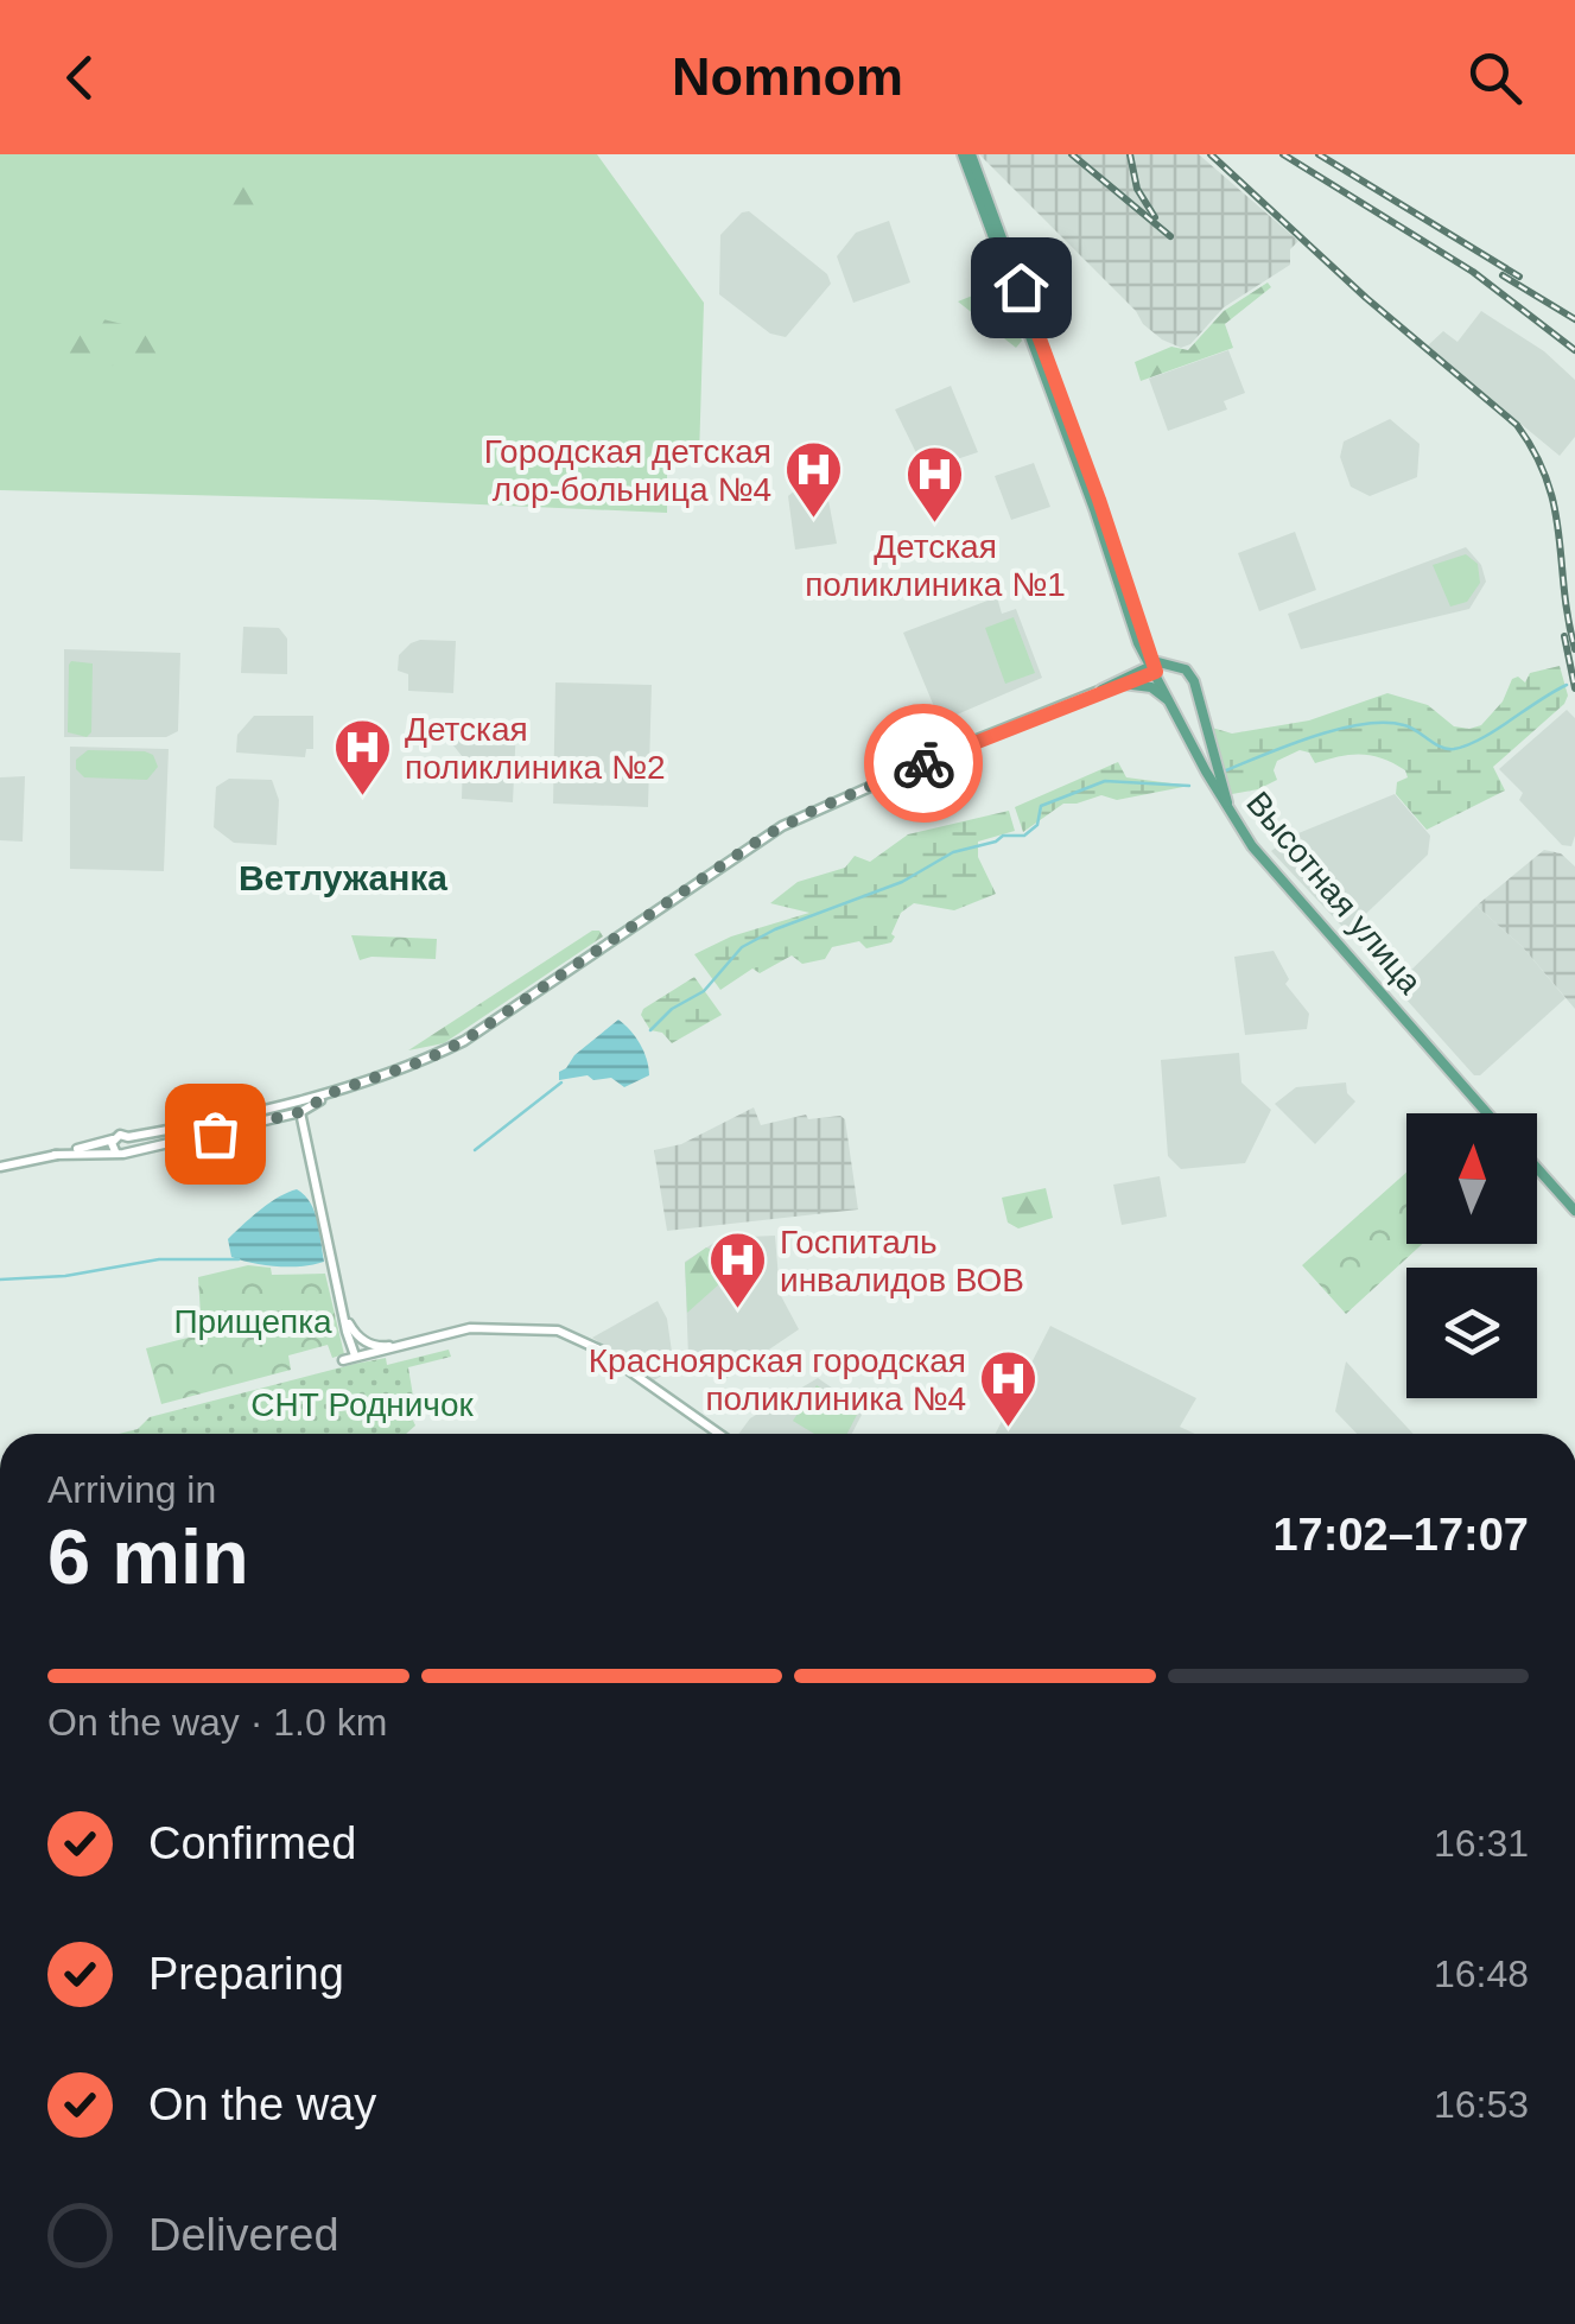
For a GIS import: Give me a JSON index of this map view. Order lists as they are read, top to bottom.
{
  "streets": {
    "main road": ["Высотная улица"]
  },
  "districts": ["Ветлужанка"],
  "parks": ["Прищепка", "СНТ Родничок"],
  "places": {
    "hospital": [
      "Городская детская лор-больница №4",
      "Детская поликлиника №1",
      "Детская поликлиника №2",
      "Госпиталь инвалидов ВОВ",
      "Красноярская городская поликлиника №4"
    ]
  },
  "north": "top",
  "page": {
    "header": "Nomnom",
    "heading": ["6 min", "Arriving in", "17:02–17:07"],
    "bar": "On the way · 1.0 km",
    "list": [
      ["Confirmed", "16:31"],
      ["Preparing", "16:48"],
      ["On the way", "16:53"],
      "Delivered"
    ]
  }
}
